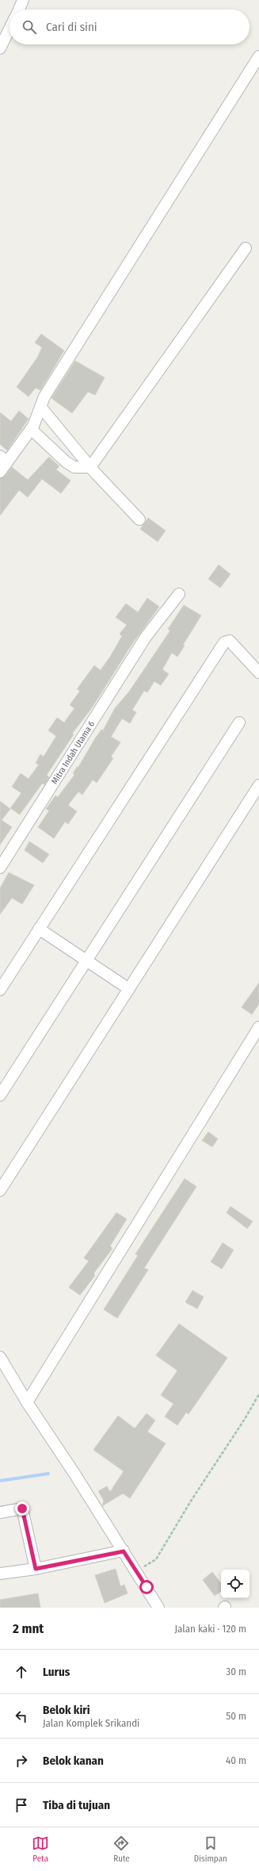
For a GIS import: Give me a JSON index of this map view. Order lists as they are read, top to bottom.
{
  "streets": {
    "street": ["Mitra Indah Utama 6"]
  },
  "page": {
    "search": "Cari di sini",
    "heading": ["2 mnt", "Jalan kaki · 120 m"],
    "list": [
      ["Lurus", "30 m"],
      ["Belok kiri", "Jalan Komplek Srikandi", "50 m"],
      ["Belok kanan", "40 m"],
      "Tiba di tujuan"
    ],
    "nav": ["Peta", "Rute", "Disimpan"]
  }
}
